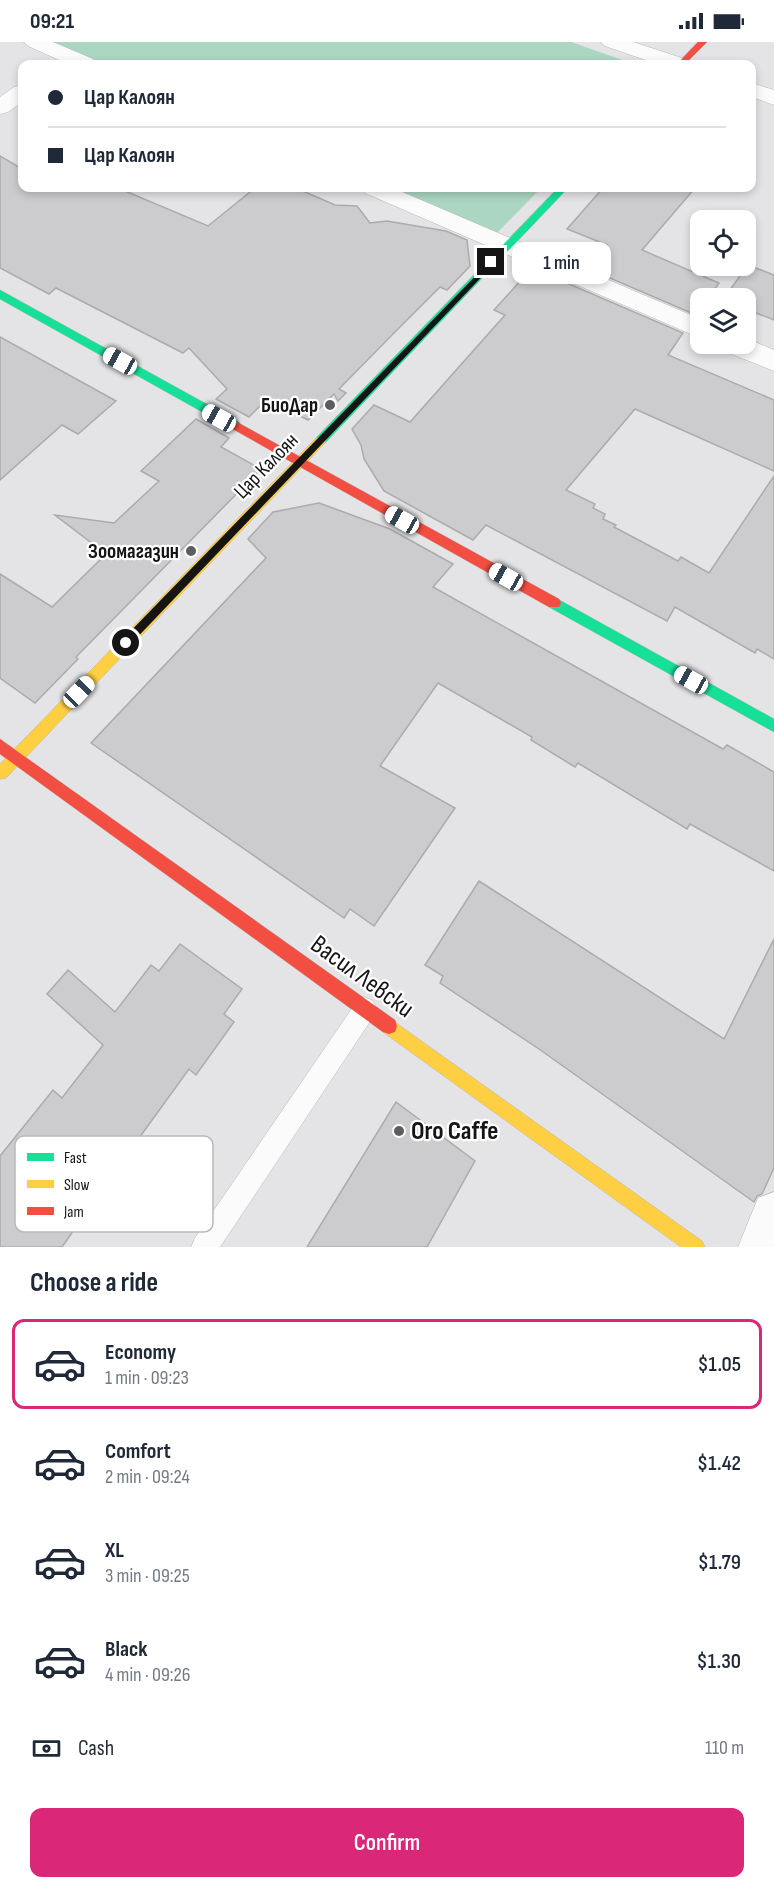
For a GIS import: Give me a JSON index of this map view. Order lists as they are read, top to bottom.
{
  "streets": {
    "street": ["Цар Калоян", "Васил Левски"]
  },
  "crossings": [
    ["Цар Калоян", "Васил Левски"]
  ],
  "places": ["БиоДар", "Зоомагазин", "Oro Caffe"],
  "legend": ["Fast", "Slow", "Jam"],
  "page": {
    "status": "09:21",
    "banner": ["Цар Калоян", "Цар Калоян"],
    "bubble": "1 min",
    "heading": "Choose a ride",
    "list": [
      {
        "name": "Economy",
        "note": "1 min · 09:23",
        "value": "$1.05"
      },
      {
        "name": "Comfort",
        "note": "2 min · 09:24",
        "value": "$1.42"
      },
      {
        "name": "XL",
        "note": "3 min · 09:25",
        "value": "$1.79"
      },
      {
        "name": "Black",
        "note": "4 min · 09:26",
        "value": "$1.30"
      }
    ],
    "pay": ["Cash", "110 m"],
    "buttons": "Confirm"
  }
}
